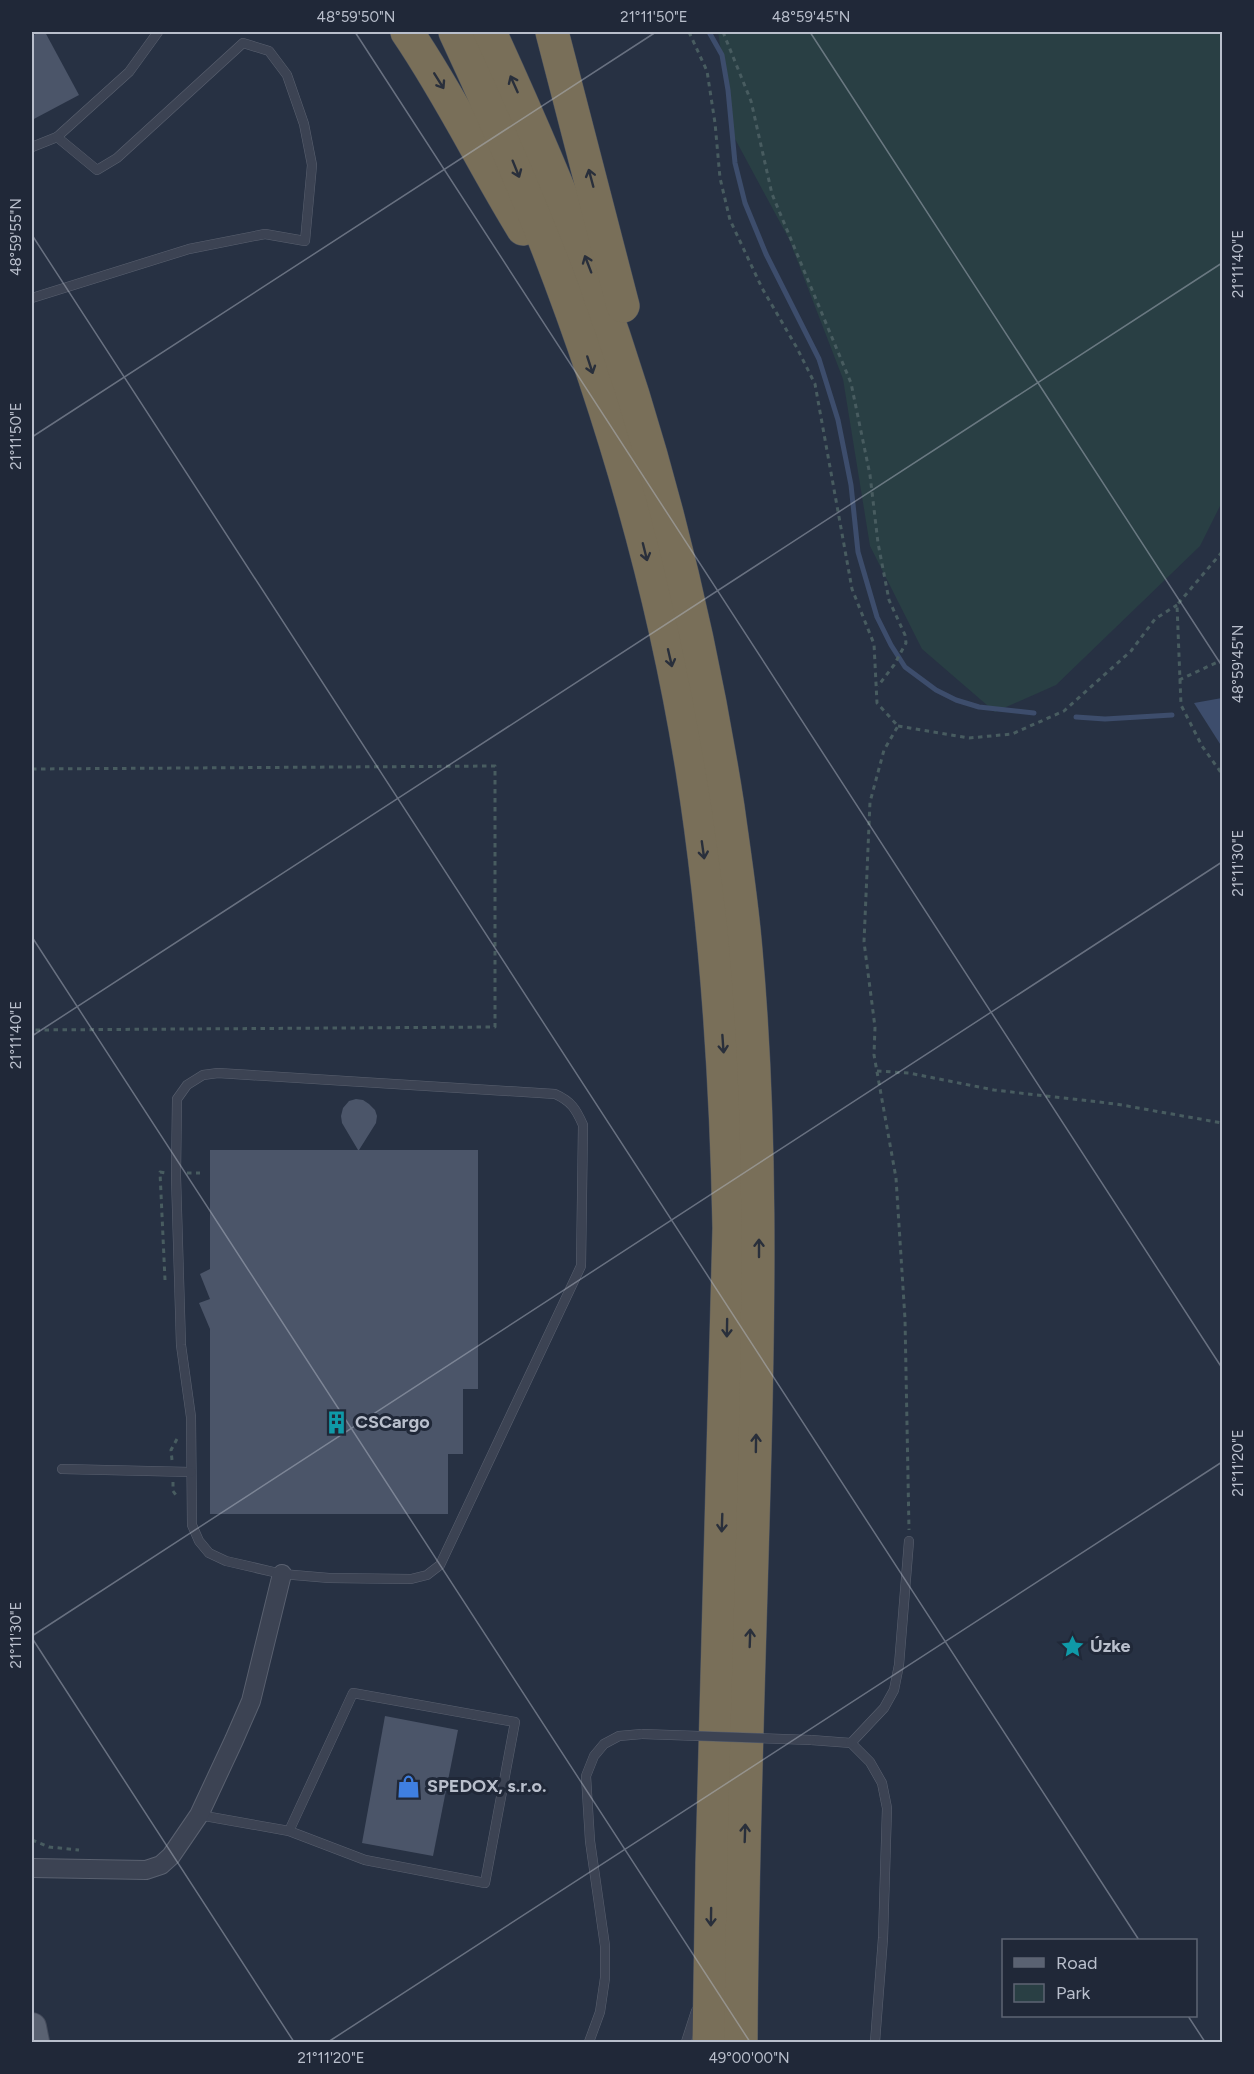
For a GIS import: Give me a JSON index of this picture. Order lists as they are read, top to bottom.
{
  "places": {
    "building": ["CSCargo"],
    "place": ["Úzke"],
    "shop": ["SPEDOX, s.r.o."]
  },
  "legend": ["Road", "Park"],
  "coordinates": [
    "48°59'50\"N",
    "21°11'50\"E",
    "48°59'45\"N",
    "48°59'55\"N",
    "21°11'40\"E",
    "21°11'30\"E",
    "21°11'20\"E",
    "49°00'00\"N"
  ]
}
